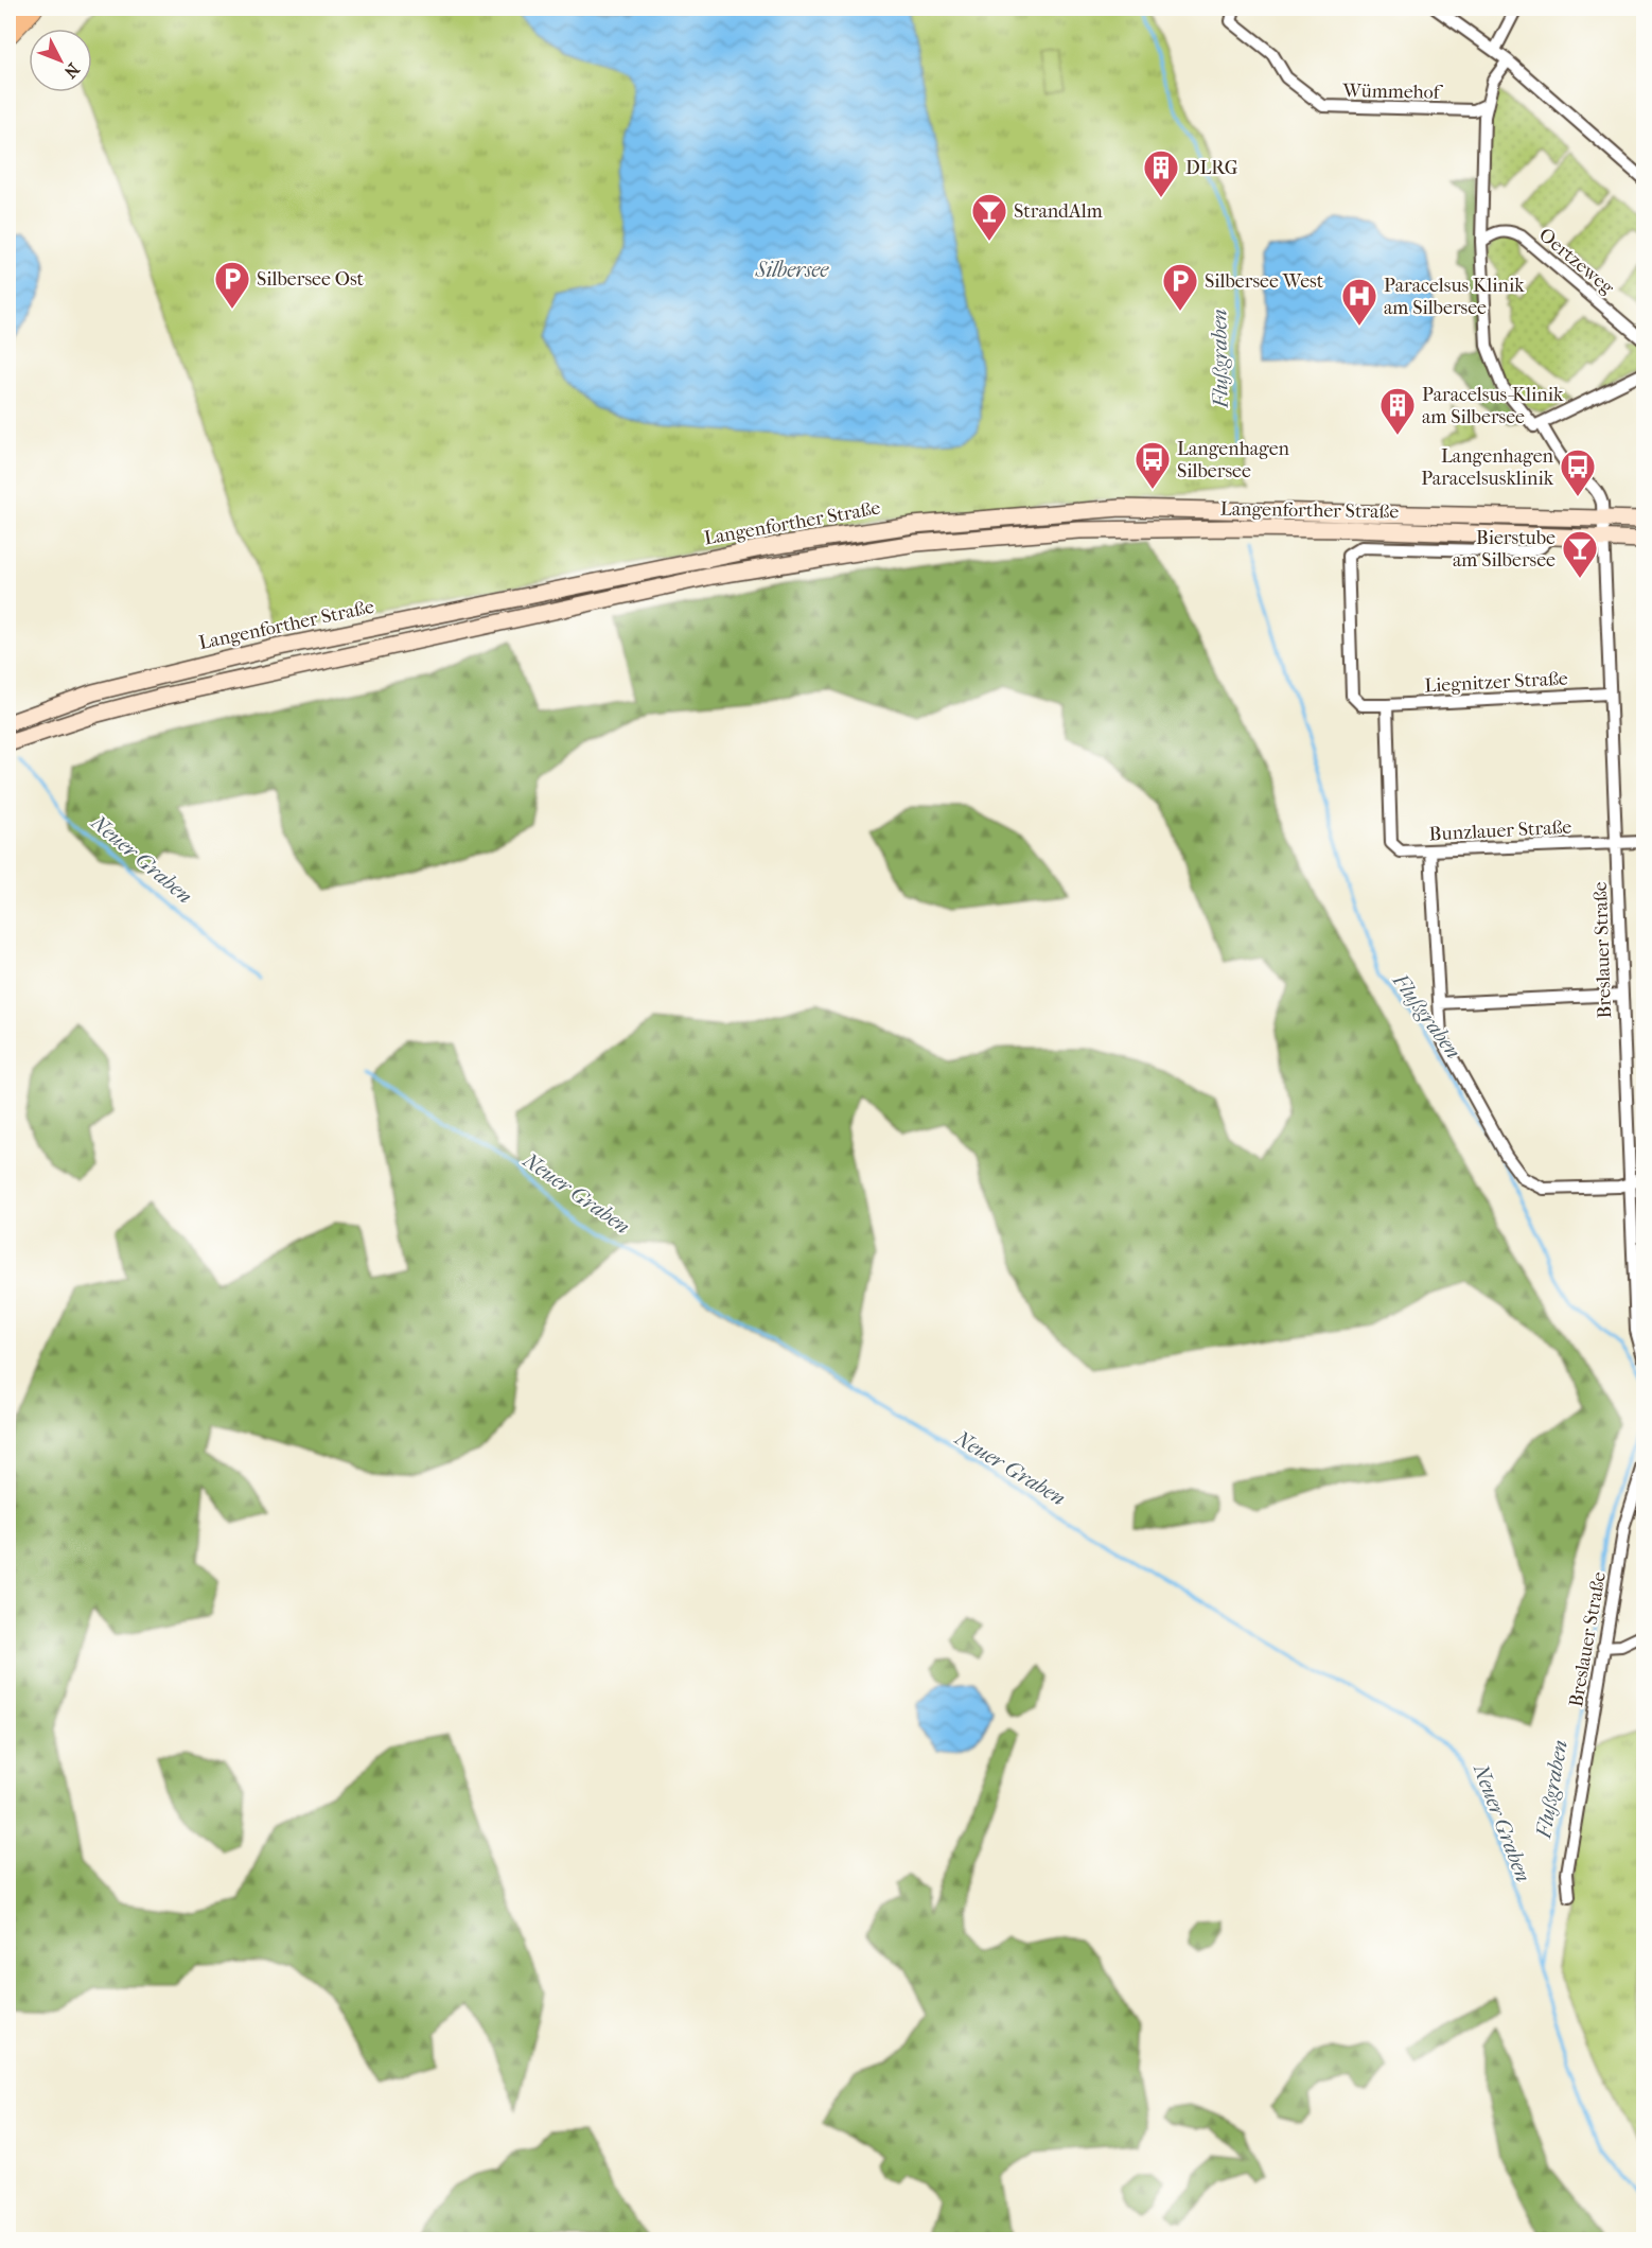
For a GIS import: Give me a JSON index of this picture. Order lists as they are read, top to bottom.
{
  "streets": {
    "main road": ["Langenforther Straße"],
    "street": [
      "Wümmehof",
      "Oertzeweg",
      "Liegnitzer Straße",
      "Bunzlauer Straße",
      "Breslauer Straße"
    ]
  },
  "crossings": [
    ["Langenforther Straße", "Liegnitzer Straße"],
    ["Langenforther Straße", "Breslauer Straße"],
    ["Liegnitzer Straße", "Bunzlauer Straße"],
    ["Liegnitzer Straße", "Breslauer Straße"],
    ["Bunzlauer Straße", "Breslauer Straße"]
  ],
  "water": ["Silbersee", "Flußgraben", "Neuer Graben"],
  "places": {
    "building": ["DLRG", "Paracelsus-Klinik am Silbersee"],
    "bar": ["StrandAlm", "Bierstube am Silbersee"],
    "parking": ["Silbersee Ost", "Silbersee West"],
    "hospital": ["Paracelsus Klinik am Silbersee"],
    "bus stop": ["Langenhagen Silbersee", "Langenhagen Paracelsusklinik"]
  },
  "north": "bottom right"
}
